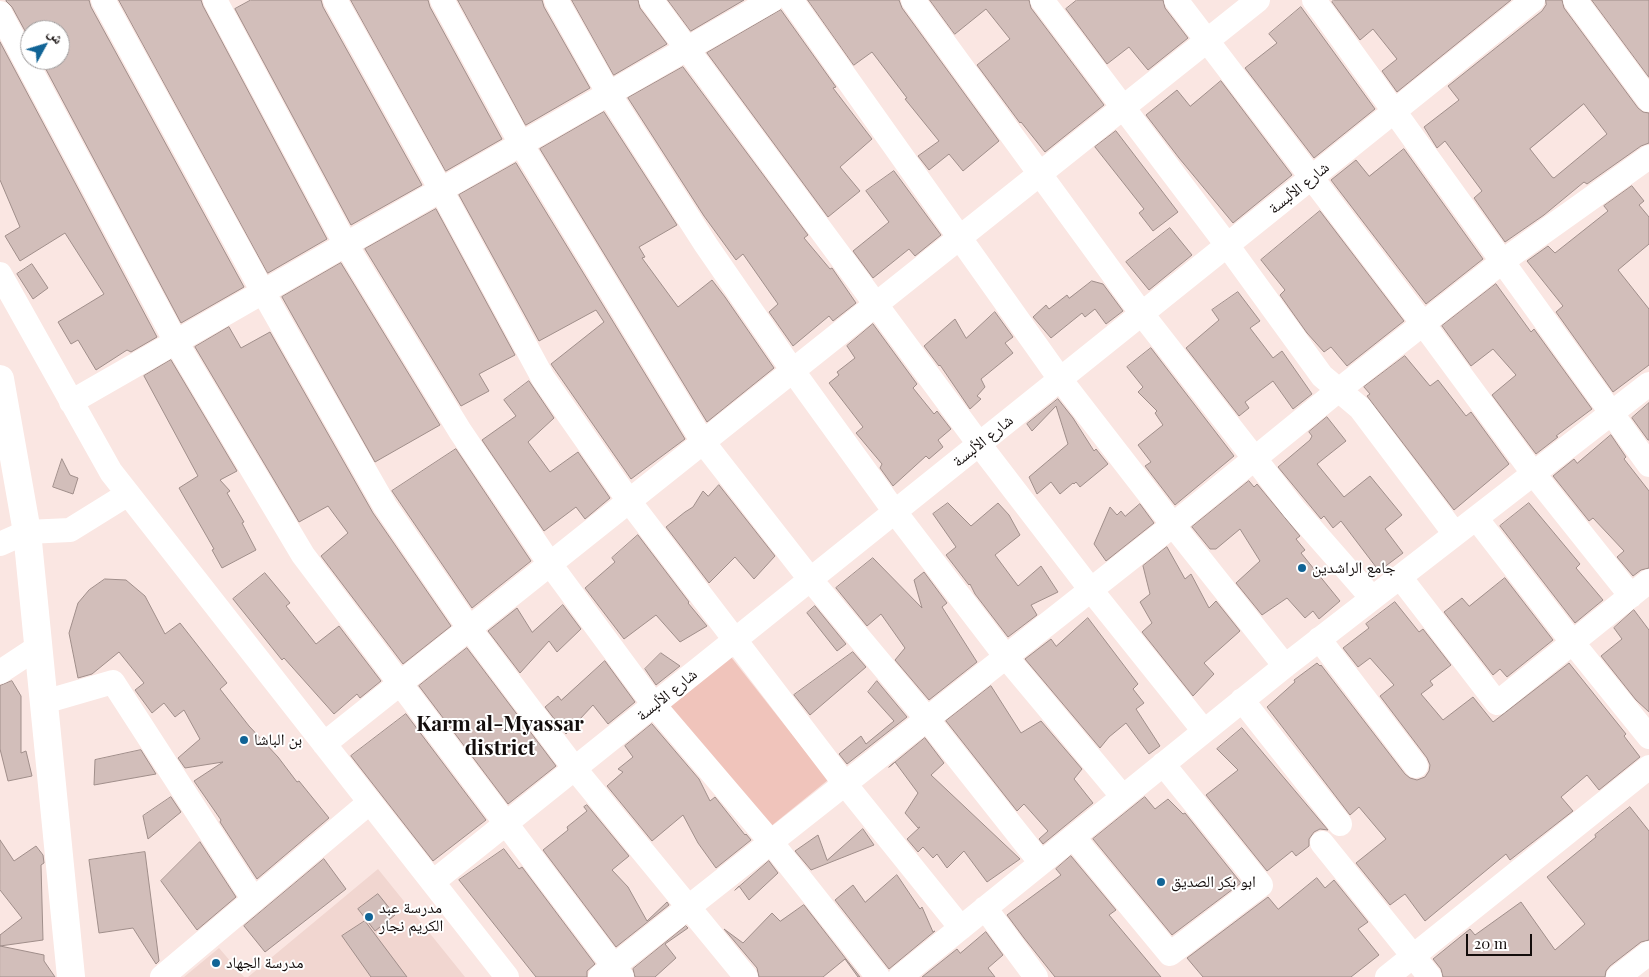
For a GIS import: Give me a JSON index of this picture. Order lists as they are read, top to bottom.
{
  "streets": {
    "street": ["شارع الألبسة"]
  },
  "districts": ["Karm al-Myassar district"],
  "places": [
    "جامع الراشدين",
    "بن الباشا",
    "ابو بكر الصديق",
    "مدرسة عبد الكريم نجار",
    "مدرسة الجهاد"
  ],
  "scale_bar": "20 m",
  "north": "top right"
}
